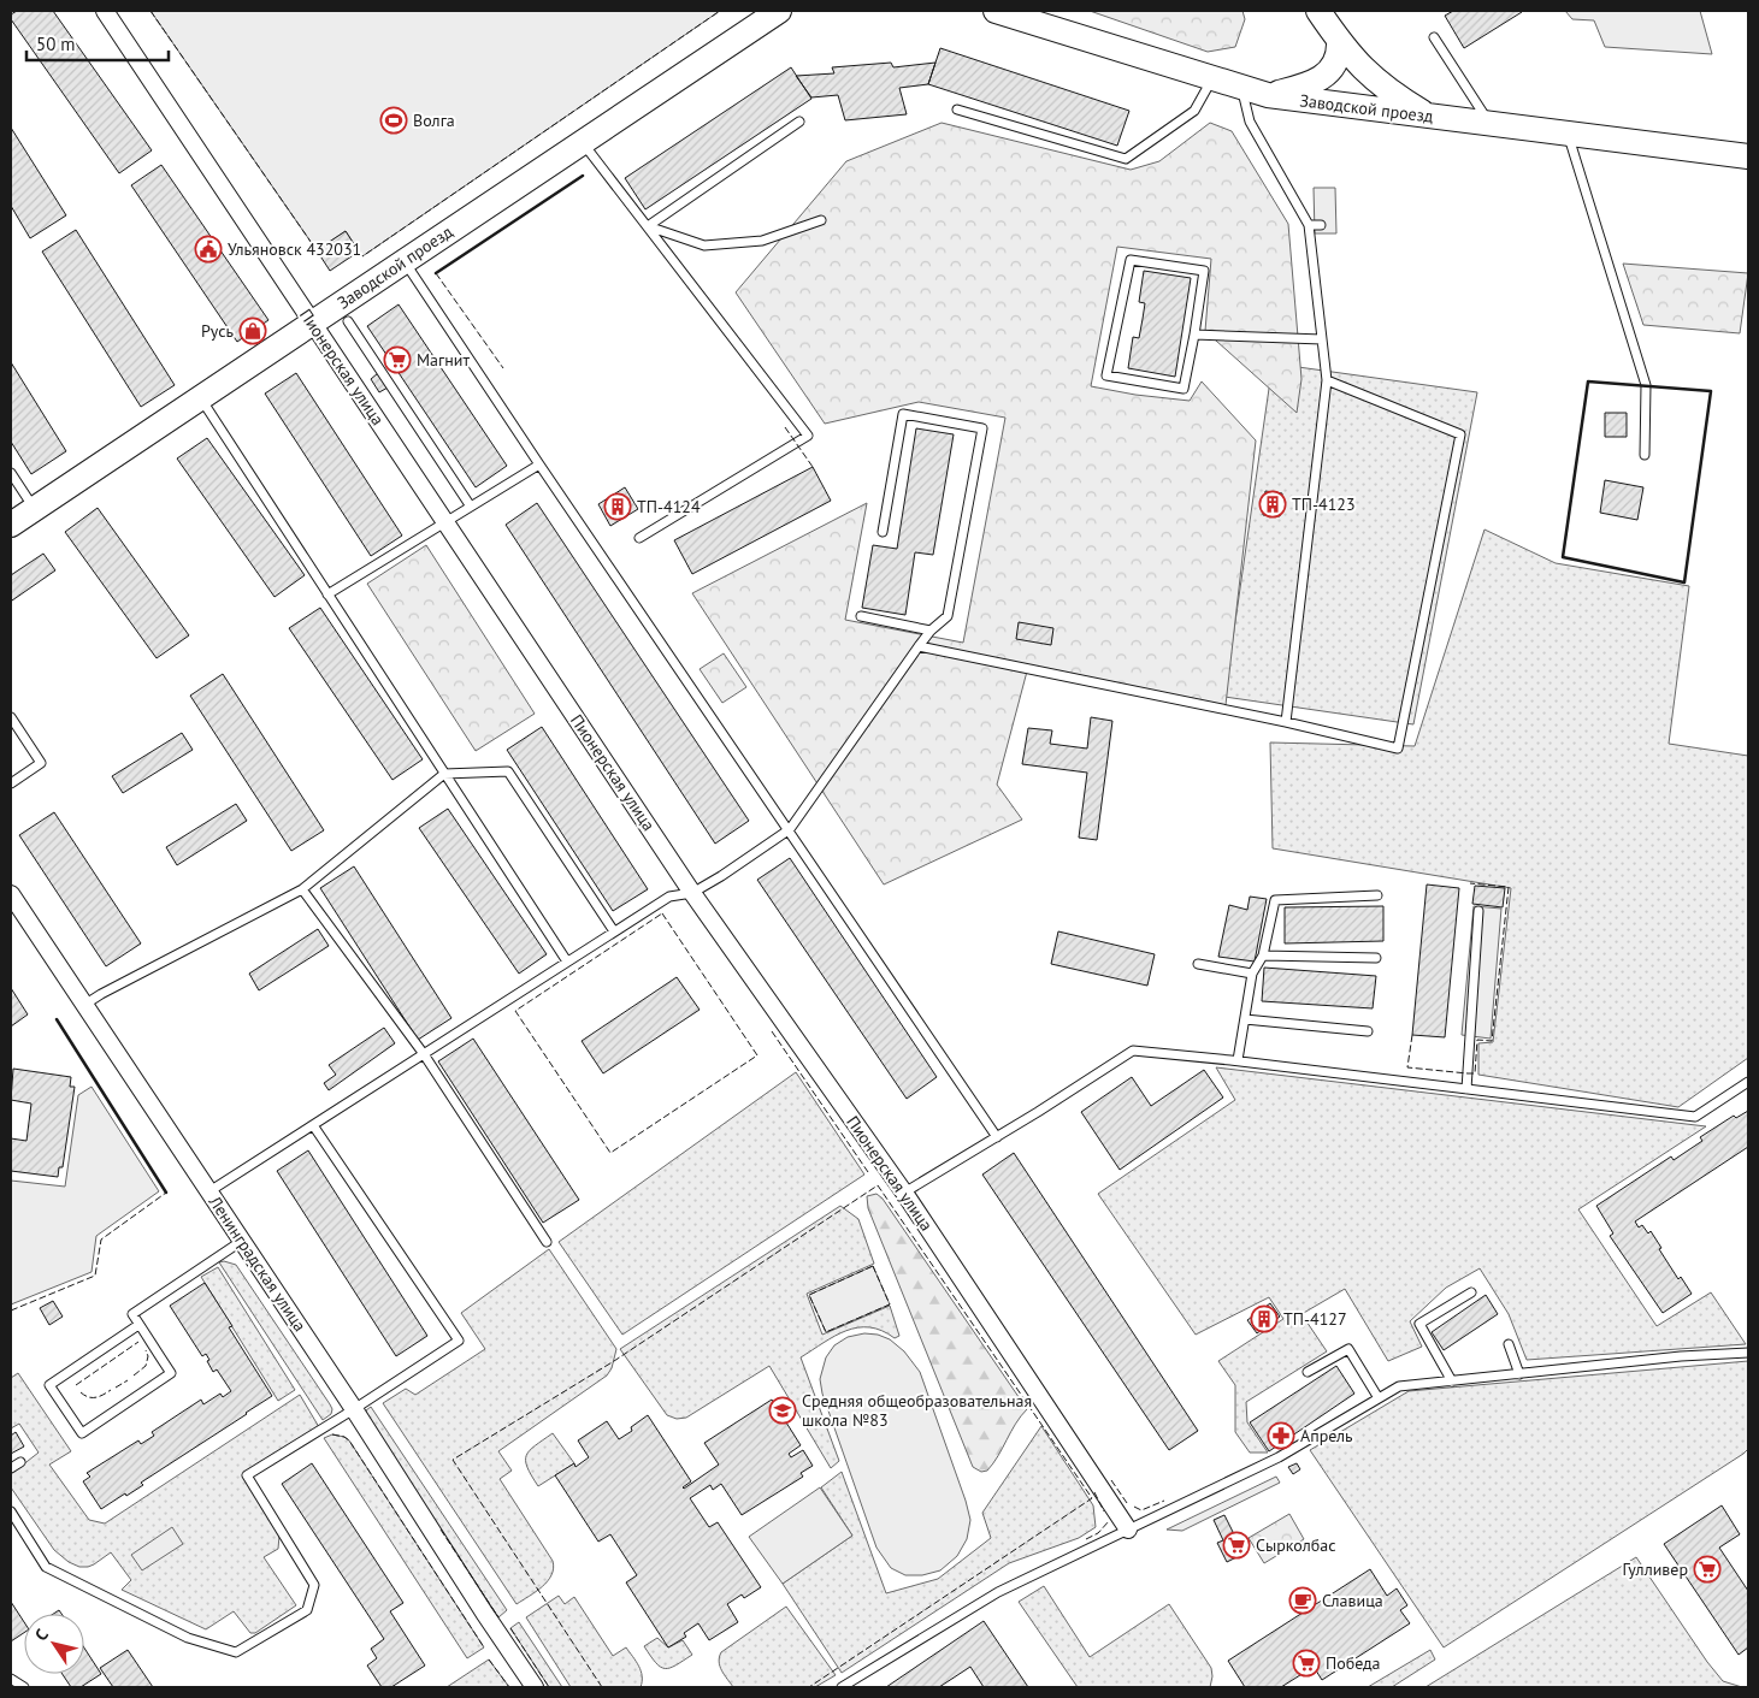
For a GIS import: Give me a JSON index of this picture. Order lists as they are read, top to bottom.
{
  "streets": {
    "street": ["Заводской проезд", "Пионерская улица", "Ленинградская улица"]
  },
  "crossings": [
    ["Заводской проезд", "Пионерская улица"]
  ],
  "places": {
    "sports": ["Волга"],
    "public building": ["Ульяновск 432031"],
    "shop": ["Русь"],
    "supermarket": [
      "Магнит",
      "Сырколбас",
      "Гулливер",
      "Победа"
    ],
    "building": ["ТП-4123", "ТП-4124", "ТП-4127"],
    "school or university": ["Средняя общеобразовательная школа №83"],
    "pharmacy": ["Апрель"],
    "cafe": ["Славица"]
  },
  "scale_bar": "50 m",
  "north": "top left"
}
